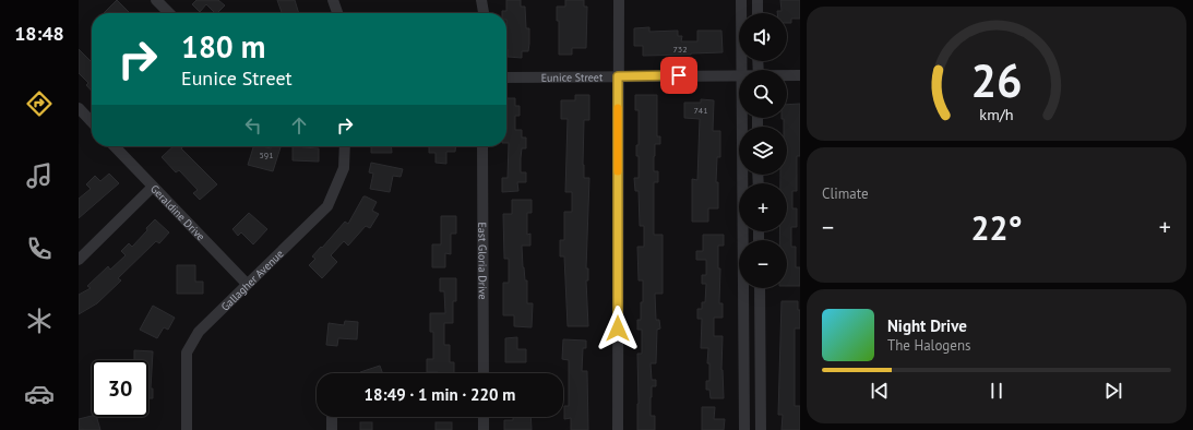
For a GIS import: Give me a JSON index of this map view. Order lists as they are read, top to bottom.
{
  "streets": {
    "street": [
      "Eunice Street",
      "Geraldine Drive",
      "East Gloria Drive",
      "Gallagher Avenue"
    ]
  },
  "crossings": [
    ["Geraldine Drive", "Gallagher Avenue"]
  ],
  "house_numbers": ["732", "741", "591"],
  "page": {
    "tabs": "18:48",
    "map_buttons": ["+", "−"],
    "turn": ["180 m", "Eunice Street"],
    "tile": "Climate",
    "heat": ["−", "22°", "+"],
    "song": ["Night Drive", "The Halogens"],
    "limit": "30",
    "trip": "18:49 · 1 min · 220 m",
    "gauge": ["26", "km/h"]
  }
}
